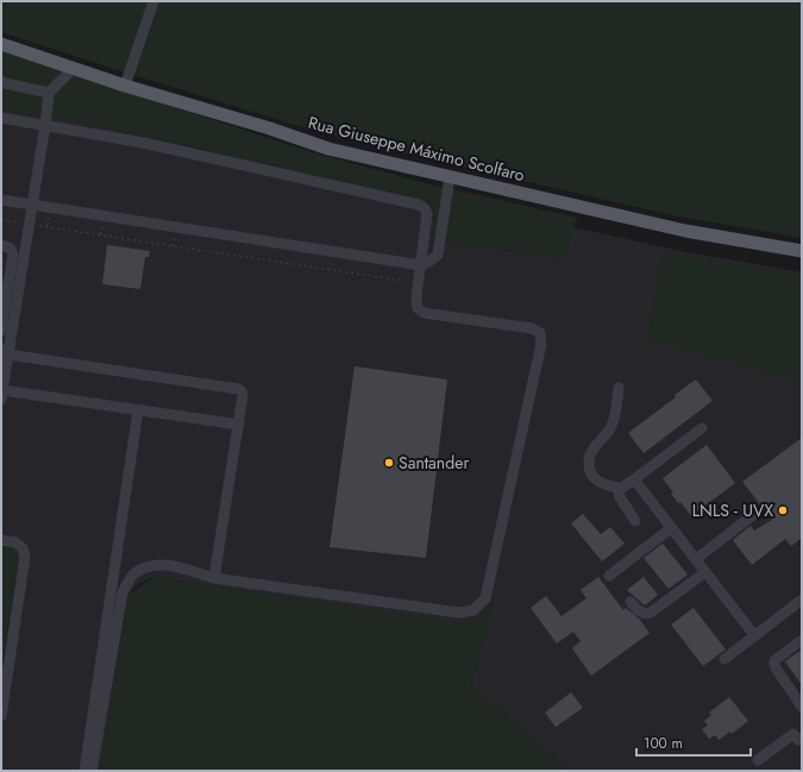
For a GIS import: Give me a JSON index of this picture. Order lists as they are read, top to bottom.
{
  "streets": {
    "main road": ["Rua Giuseppe Máximo Scolfaro"]
  },
  "places": ["Santander", "LNLS - UVX"],
  "scale_bar": "100 m"
}
